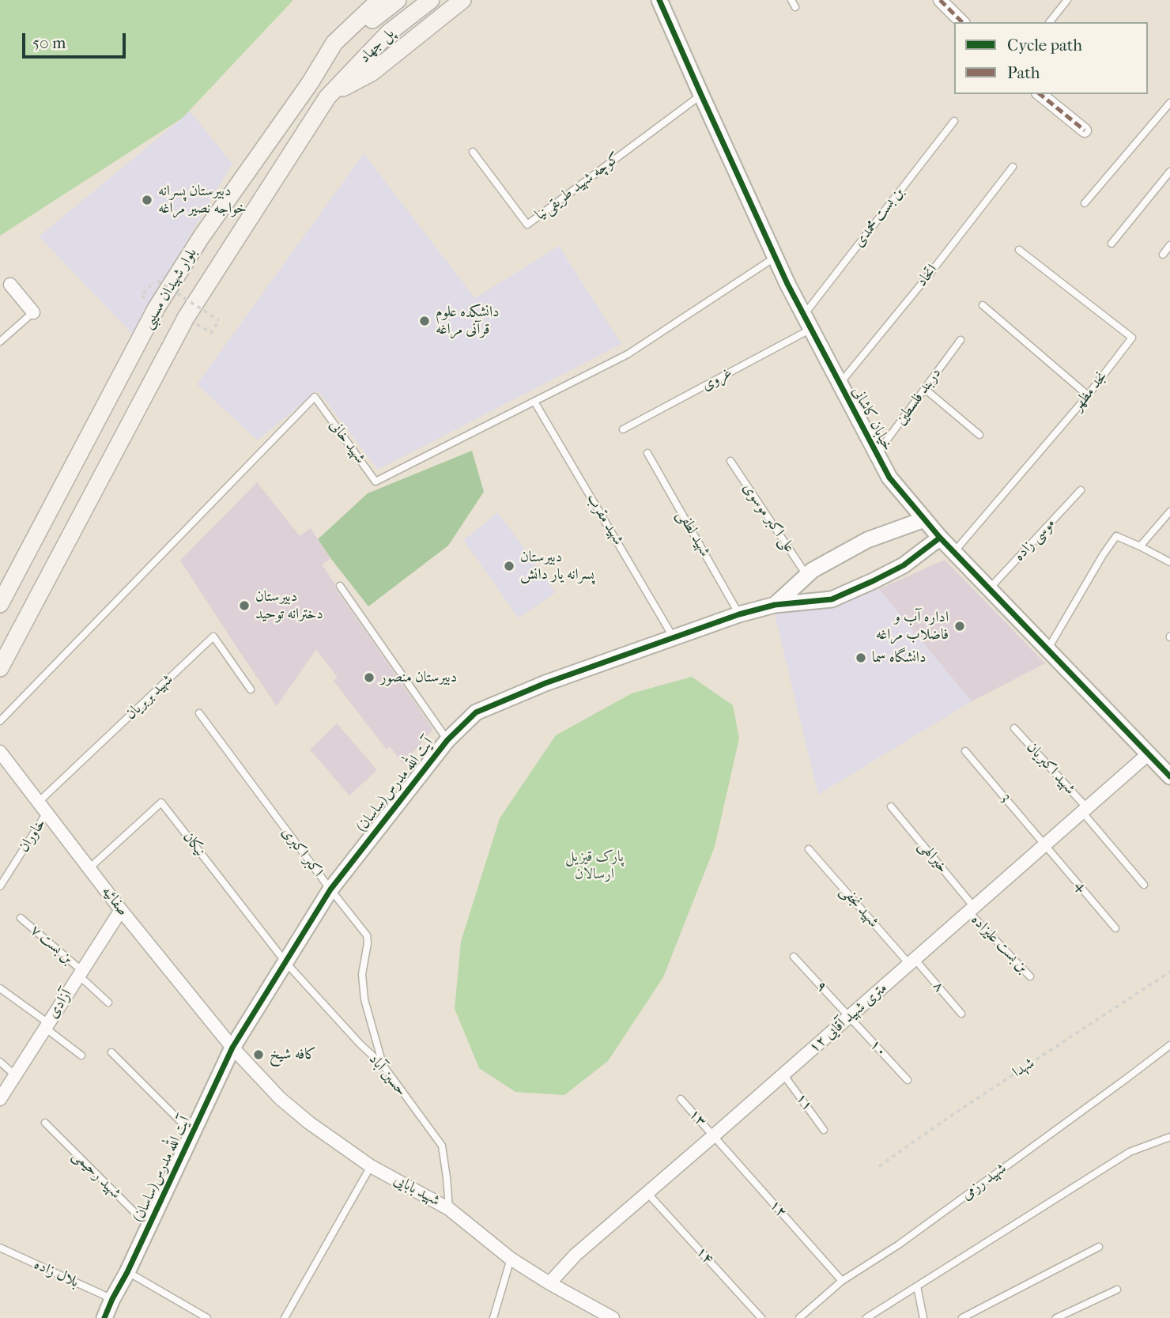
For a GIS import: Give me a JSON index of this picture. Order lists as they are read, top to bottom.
{
  "streets": {
    "main road": ["پل جهاد", "بلوار شهیدان مسیبی"],
    "street": [
      "خیابان کاشانی",
      "آیت الله مدرس(ساسان)",
      "صفائیه",
      "آزادی",
      "۱۲ متری شهید آقایی",
      "شهید بابایی"
    ],
    "lane": [
      "کوچه شهید طریقی‌نیا",
      "بن بست محمدی",
      "اتحاد",
      "غروی",
      "نجد مظهر",
      "دربند فلسطین",
      "شهید خانی",
      "علی اکبر موسوی",
      "شهید مقرب",
      "شهید لطفی",
      "موسی زاده",
      "شهید بربریان",
      "شهید اکبریان",
      "3",
      "خاوران",
      "نیکان",
      "اکبر اکبری",
      "خیرالهی",
      "4",
      "شهید نجفی",
      "بن بست علیزاده",
      "بن بست ۷",
      "۹",
      "۸",
      "۱۰",
      "حسین آباد",
      "۱۱",
      "۱۳",
      "شهید رحیمی",
      "شهید رزمی",
      "۱۲",
      "۱۴",
      "بلال زاده"
    ],
    "path": ["شهدا"]
  },
  "crossings": [
    ["پل جهاد", "بلوار شهیدان مسیبی"],
    ["کوچه شهید طریقی‌نیا", "خیابان کاشانی"],
    ["بن بست محمدی", "خیابان کاشانی"],
    ["اتحاد", "خیابان کاشانی"],
    ["غروی", "خیابان کاشانی"],
    ["نجد مظهر", "خیابان کاشانی"],
    ["دربند فلسطین", "خیابان کاشانی"],
    ["خیابان کاشانی", "شهید خانی"],
    ["خیابان کاشانی", "موسی زاده"],
    ["خیابان کاشانی", "آیت الله مدرس(ساسان)"],
    ["خیابان کاشانی", "۱۲ متری شهید آقایی"],
    ["شهید خانی", "شهید مقرب"],
    ["علی اکبر موسوی", "آیت الله مدرس(ساسان)"],
    ["شهید مقرب", "آیت الله مدرس(ساسان)"],
    ["شهید لطفی", "آیت الله مدرس(ساسان)"],
    ["شهید بربریان", "صفائیه"],
    ["شهید اکبریان", "۱۲ متری شهید آقایی"],
    ["آیت الله مدرس(ساسان)", "نیکان"],
    ["آیت الله مدرس(ساسان)", "اکبر اکبری"],
    ["آیت الله مدرس(ساسان)", "صفائیه"],
    ["آیت الله مدرس(ساسان)", "حسین آباد"],
    ["آیت الله مدرس(ساسان)", "شهید رحیمی"],
    ["آیت الله مدرس(ساسان)", "شهید بابایی"],
    ["آیت الله مدرس(ساسان)", "بلال زاده"],
    ["3", "4"],
    ["3", "۱۲ متری شهید آقایی"],
    ["خاوران", "صفائیه"],
    ["نیکان", "صفائیه"],
    ["نیکان", "حسین آباد"],
    ["اکبر اکبری", "حسین آباد"],
    ["خیرالهی", "بن بست علیزاده"],
    ["خیرالهی", "۱۲ متری شهید آقایی"],
    ["4", "۱۲ متری شهید آقایی"],
    ["صفائیه", "آزادی"],
    ["صفائیه", "شهید بابایی"],
    ["شهید نجفی", "۸"],
    ["شهید نجفی", "۱۲ متری شهید آقایی"],
    ["بن بست علیزاده", "۱۲ متری شهید آقایی"],
    ["بن بست ۷", "آزادی"],
    ["۹", "۱۲ متری شهید آقایی"],
    ["۹", "۱۰"],
    ["۸", "۱۲ متری شهید آقایی"],
    ["۱۲ متری شهید آقایی", "۱۰"],
    ["۱۲ متری شهید آقایی", "۱۱"],
    ["۱۲ متری شهید آقایی", "۱۳"],
    ["۱۲ متری شهید آقایی", "شهید بابایی"],
    ["۱۲ متری شهید آقایی", "۱۲"],
    ["۱۲ متری شهید آقایی", "۱۴"],
    ["حسین آباد", "شهید بابایی"],
    ["۱۳", "۱۲"],
    ["شهید رزمی", "۱۲"]
  ],
  "parks": ["پارک قیزیل ارسالان"],
  "places": [
    "دبیرستان پسرانه خواجه نصیر مراغه",
    "دانشکده علوم قرآنی مراغه",
    "دبیرستان پسرانه یار دانش",
    "دبیرستان دخترانه توحید",
    "اداره آب و فاضلاب مراغه",
    "دانشگاه سما",
    "دبیرستان منصور",
    "کافه شیخ"
  ],
  "legend": ["Cycle path", "Path"],
  "scale_bar": "50 m"
}
